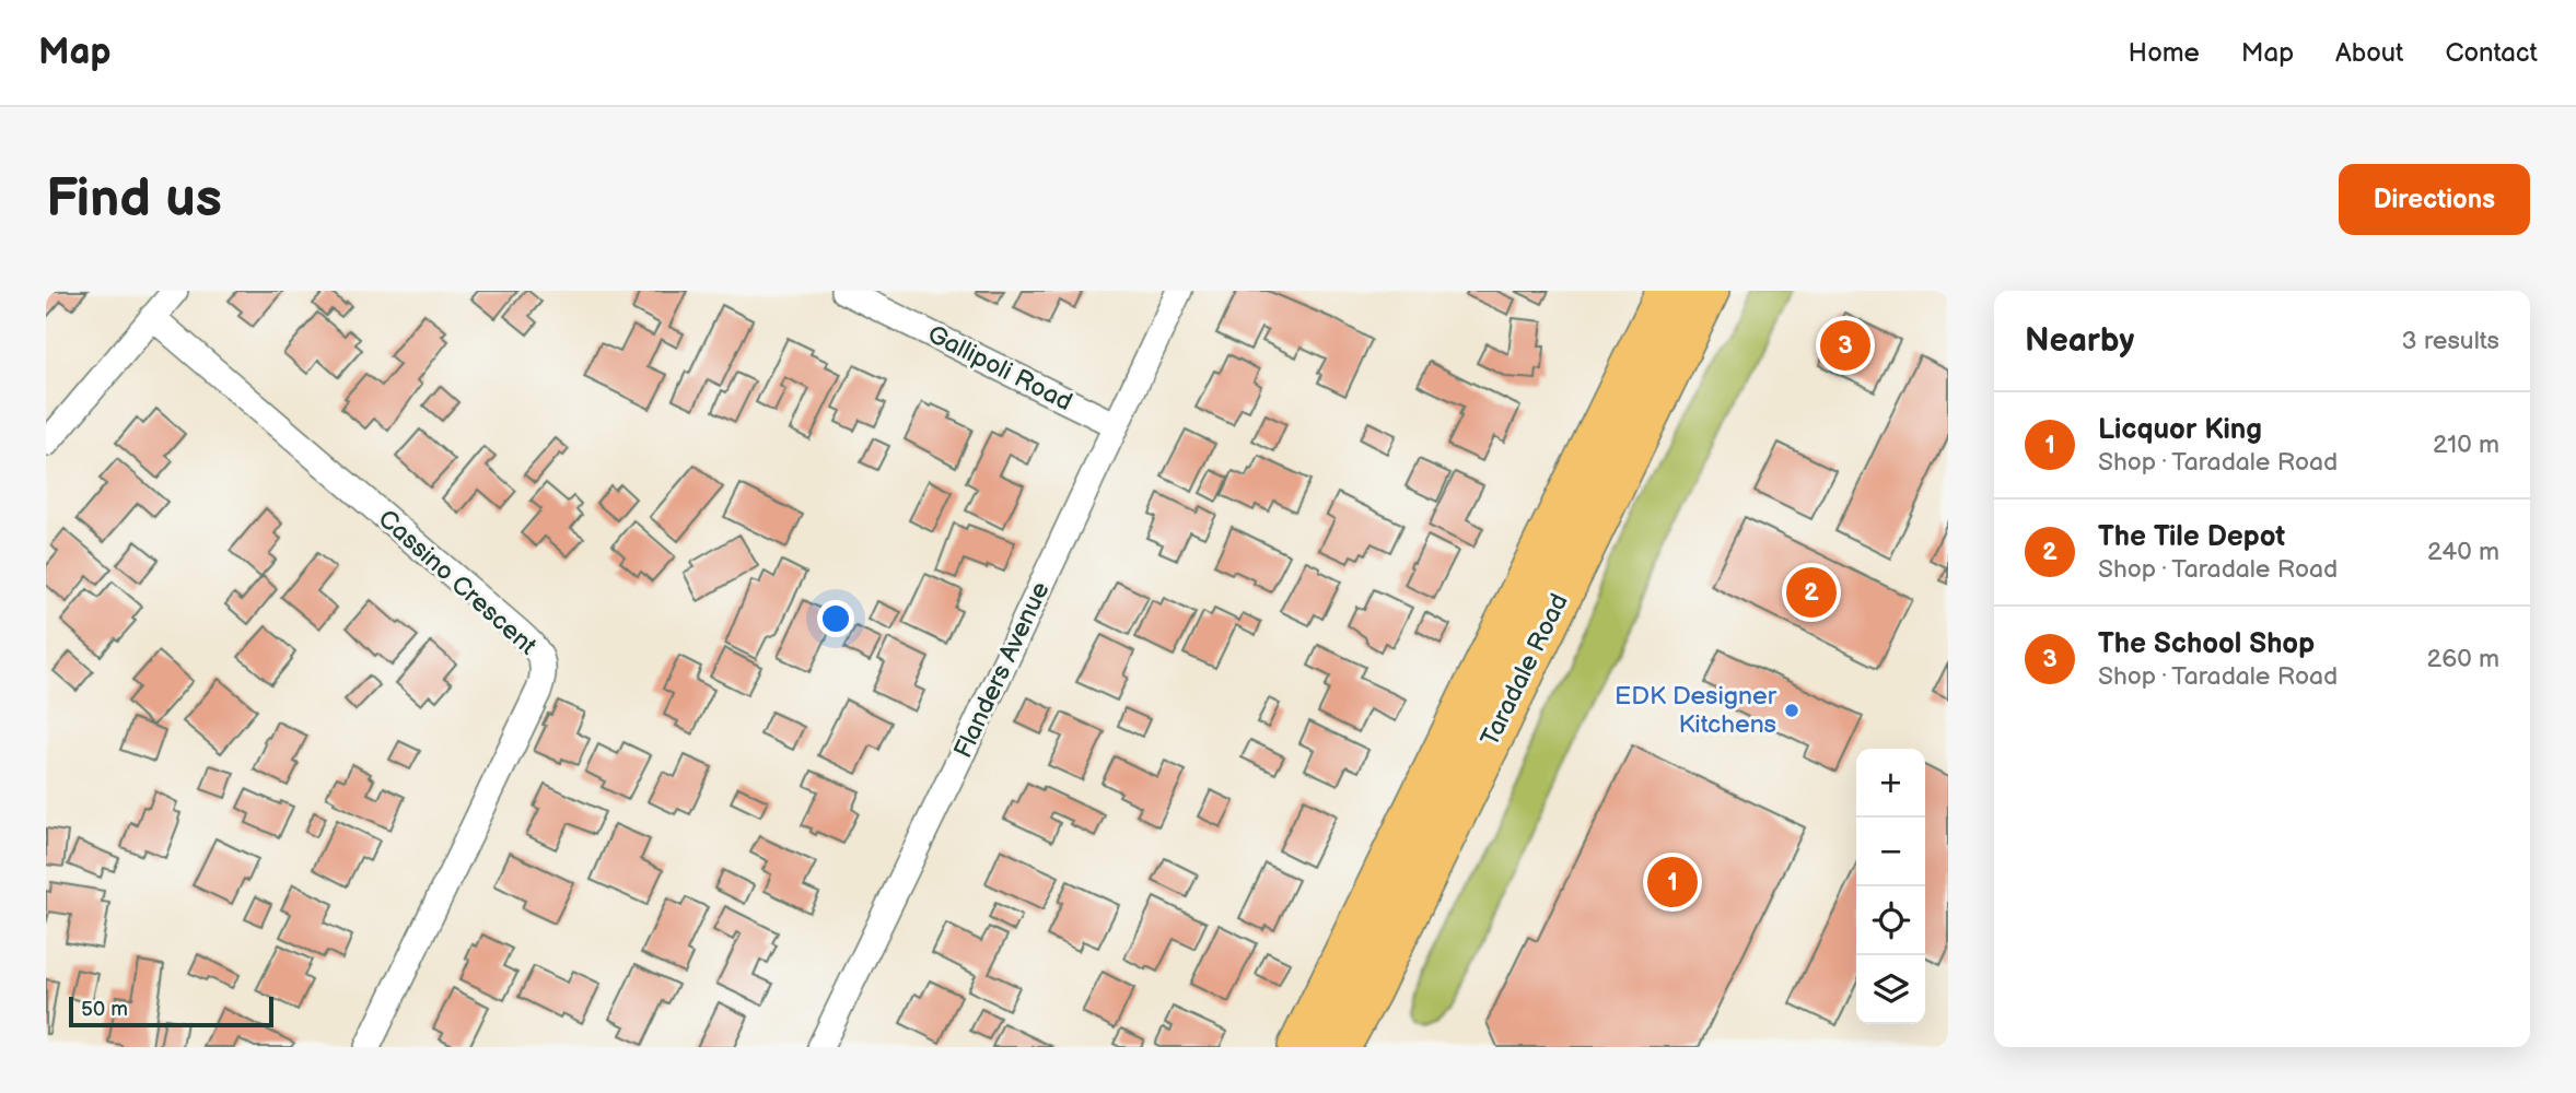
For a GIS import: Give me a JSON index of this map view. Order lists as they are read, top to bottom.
{
  "streets": {
    "highway": ["Taradale Road"],
    "street": ["Gallipoli Road", "Cassino Crescent", "Flanders Avenue"]
  },
  "crossings": [
    ["Gallipoli Road", "Flanders Avenue"]
  ],
  "places": ["EDK Designer Kitchens"],
  "scale_bar": "50 m",
  "page": {
    "header": "Map",
    "nav": [
      "Home",
      "Map",
      "About",
      "Contact"
    ],
    "buttons": "Directions",
    "title": "Find us",
    "heading": ["Nearby", "3 results"],
    "pins": ["3", "2", "1"],
    "list": [
      {
        "mark": "1",
        "name": "Licquor King",
        "note": "Shop · Taradale Road",
        "value": "210 m"
      },
      {
        "mark": "2",
        "name": "The Tile Depot",
        "note": "Shop · Taradale Road",
        "value": "240 m"
      },
      {
        "mark": "3",
        "name": "The School Shop",
        "note": "Shop · Taradale Road",
        "value": "260 m"
      }
    ],
    "map_buttons": ["+", "−"],
    "scale": "50 m"
  }
}
